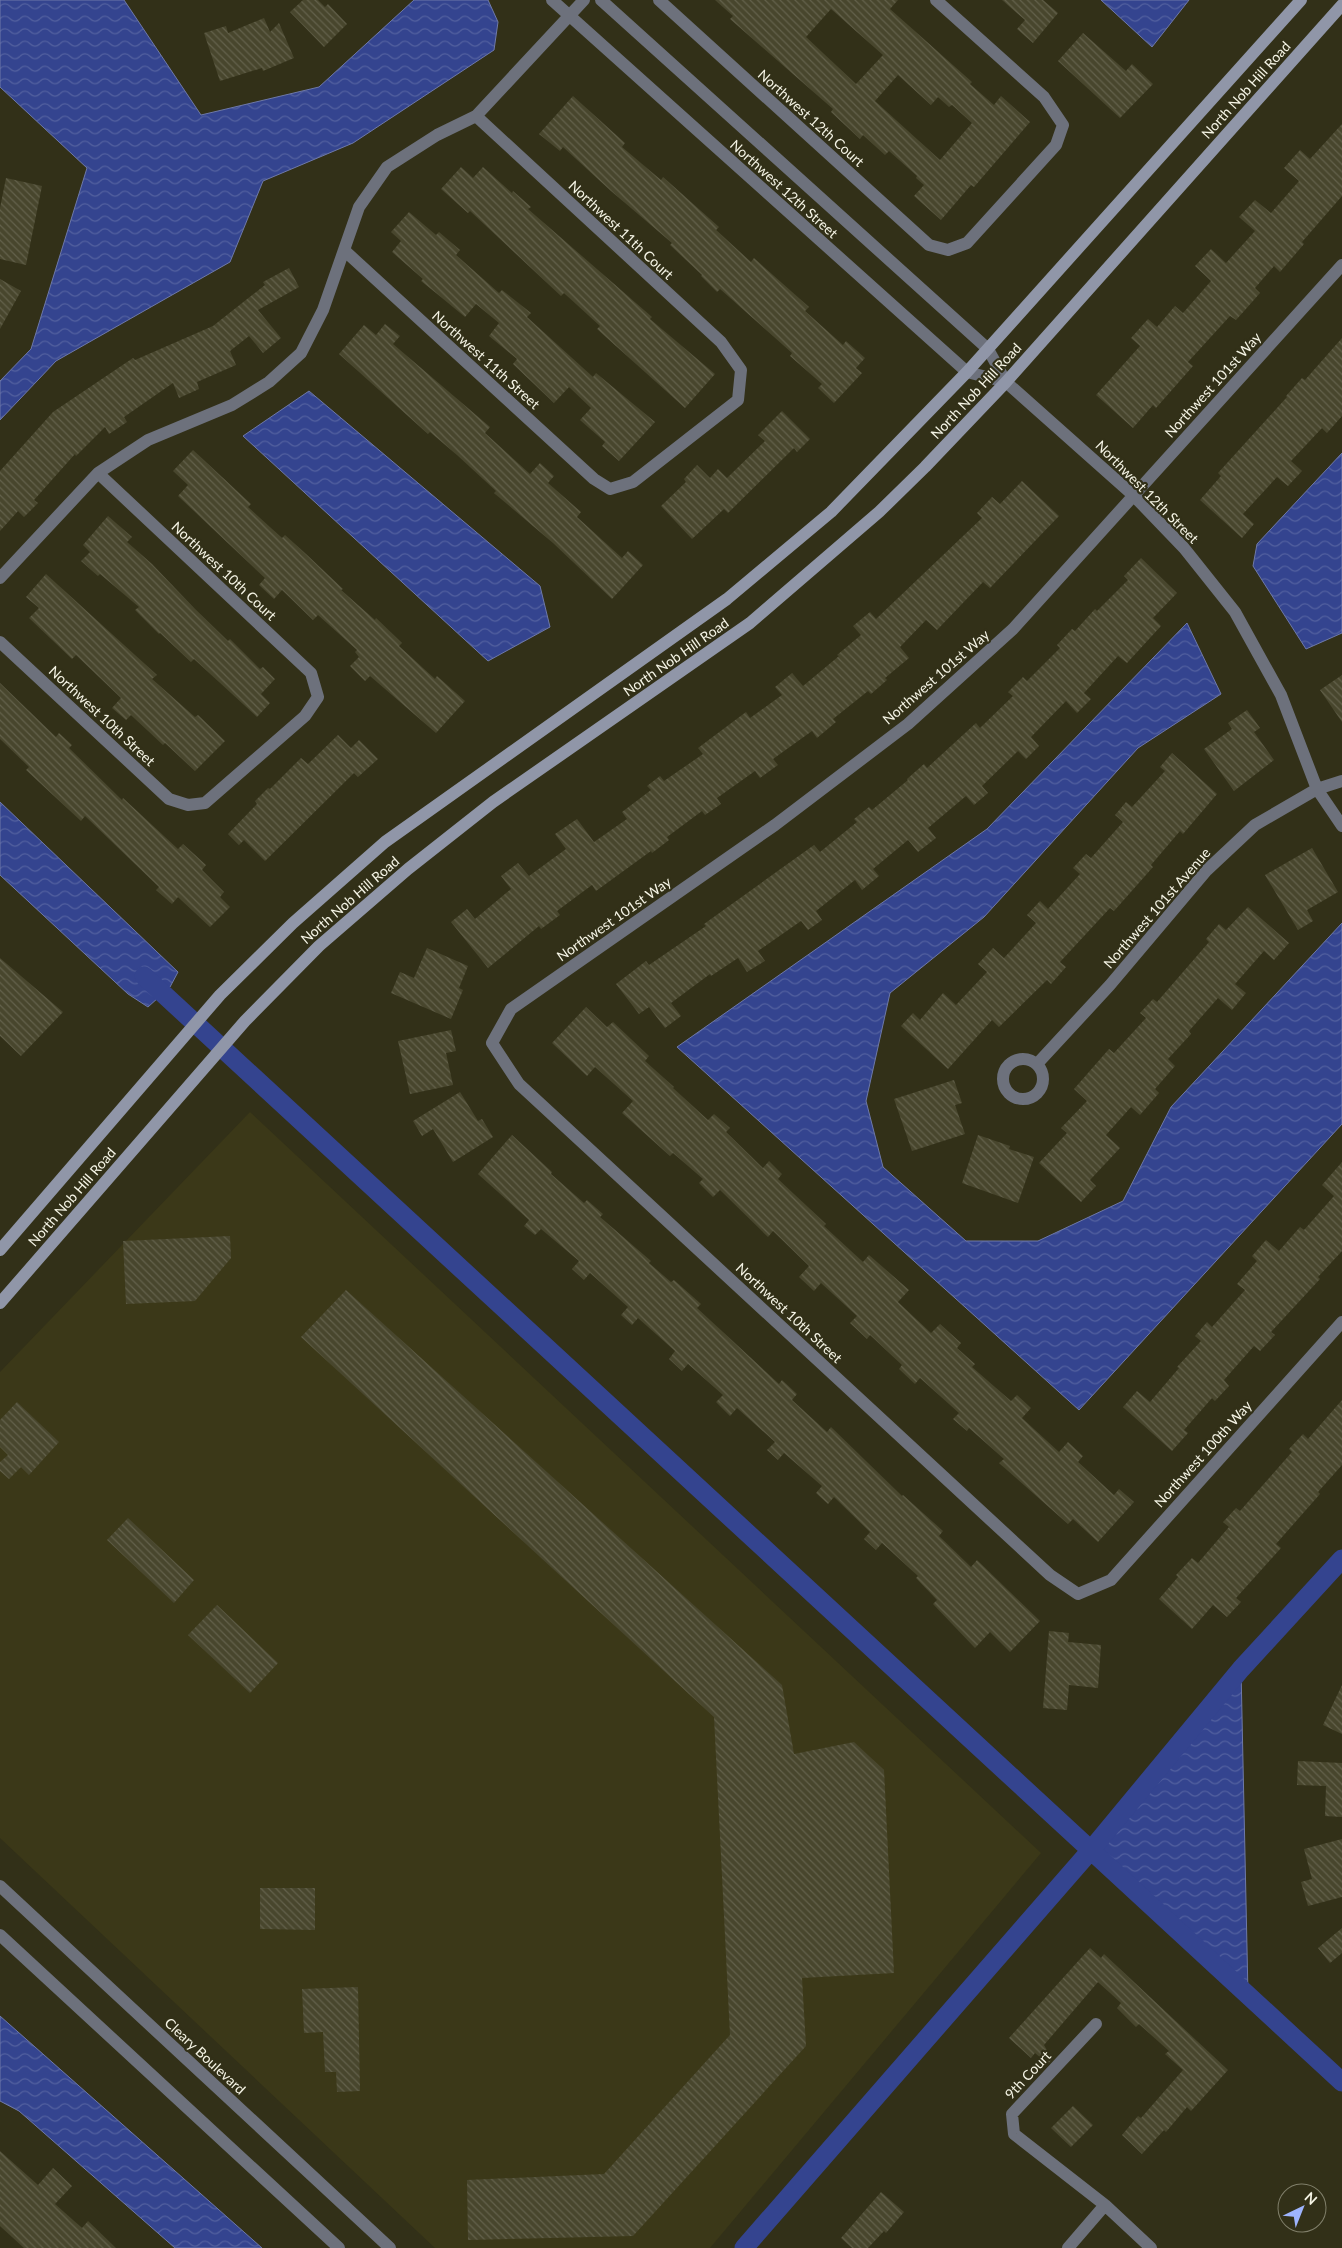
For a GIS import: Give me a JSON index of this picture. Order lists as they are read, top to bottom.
{
  "streets": {
    "main road": ["North Nob Hill Road"],
    "street": [
      "Northwest 12th Court",
      "Northwest 12th Street",
      "Northwest 11th Court",
      "Northwest 11th Street",
      "Northwest 101st Way",
      "Northwest 10th Court",
      "Northwest 10th Street",
      "Northwest 101st Avenue",
      "Northwest 100th Way",
      "Cleary Boulevard",
      "9th Court"
    ]
  },
  "crossings": [
    ["North Nob Hill Road", "Northwest 12th Street"],
    ["Northwest 12th Street", "Northwest 101st Way"],
    ["Northwest 12th Street", "Northwest 101st Avenue"],
    ["Northwest 11th Court", "Northwest 11th Street"],
    ["Northwest 101st Way", "Northwest 10th Street"],
    ["Northwest 10th Court", "Northwest 10th Street"],
    ["Northwest 10th Street", "Northwest 100th Way"]
  ],
  "north": "top right"
}
